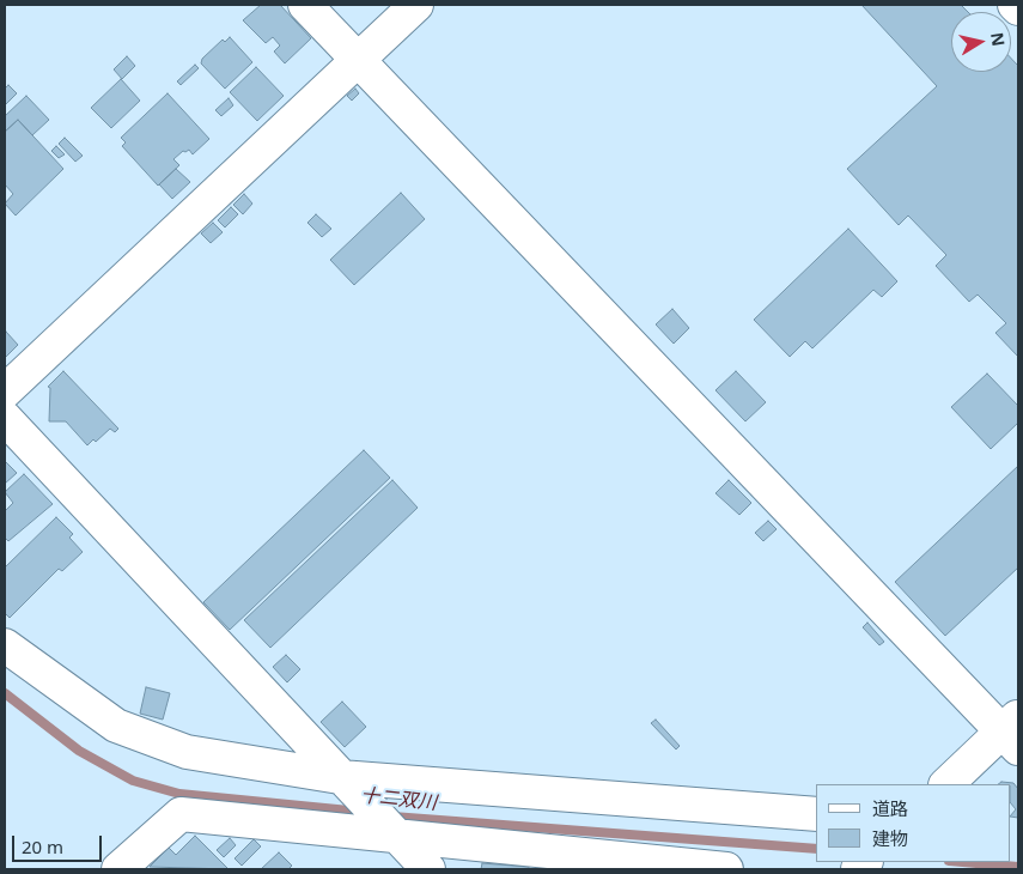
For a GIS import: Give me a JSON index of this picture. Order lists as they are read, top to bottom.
{
  "water": ["十二双川"],
  "legend": ["道路", "建物"],
  "scale_bar": "20 m",
  "north": "right"
}
